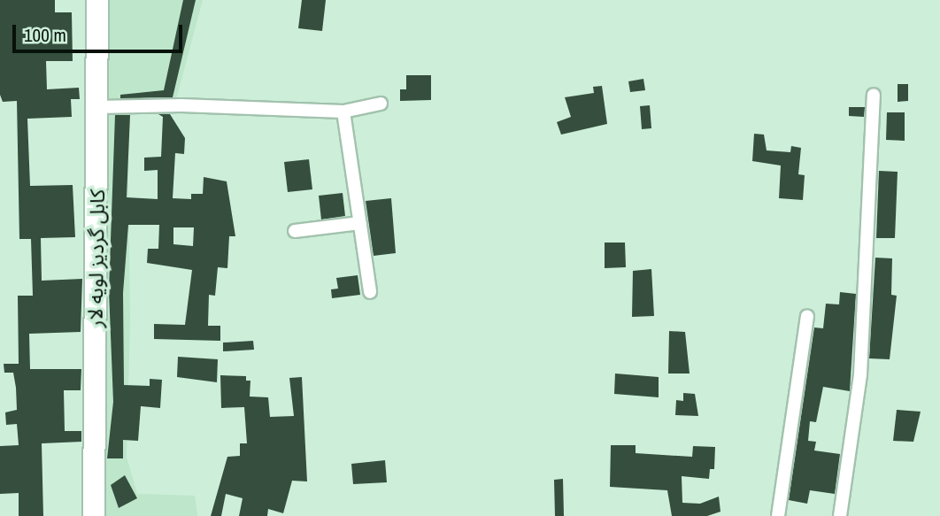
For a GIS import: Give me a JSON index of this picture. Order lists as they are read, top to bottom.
{
  "streets": {
    "highway": ["کابل گردیز لویه لار"]
  },
  "scale_bar": "100 m"
}
